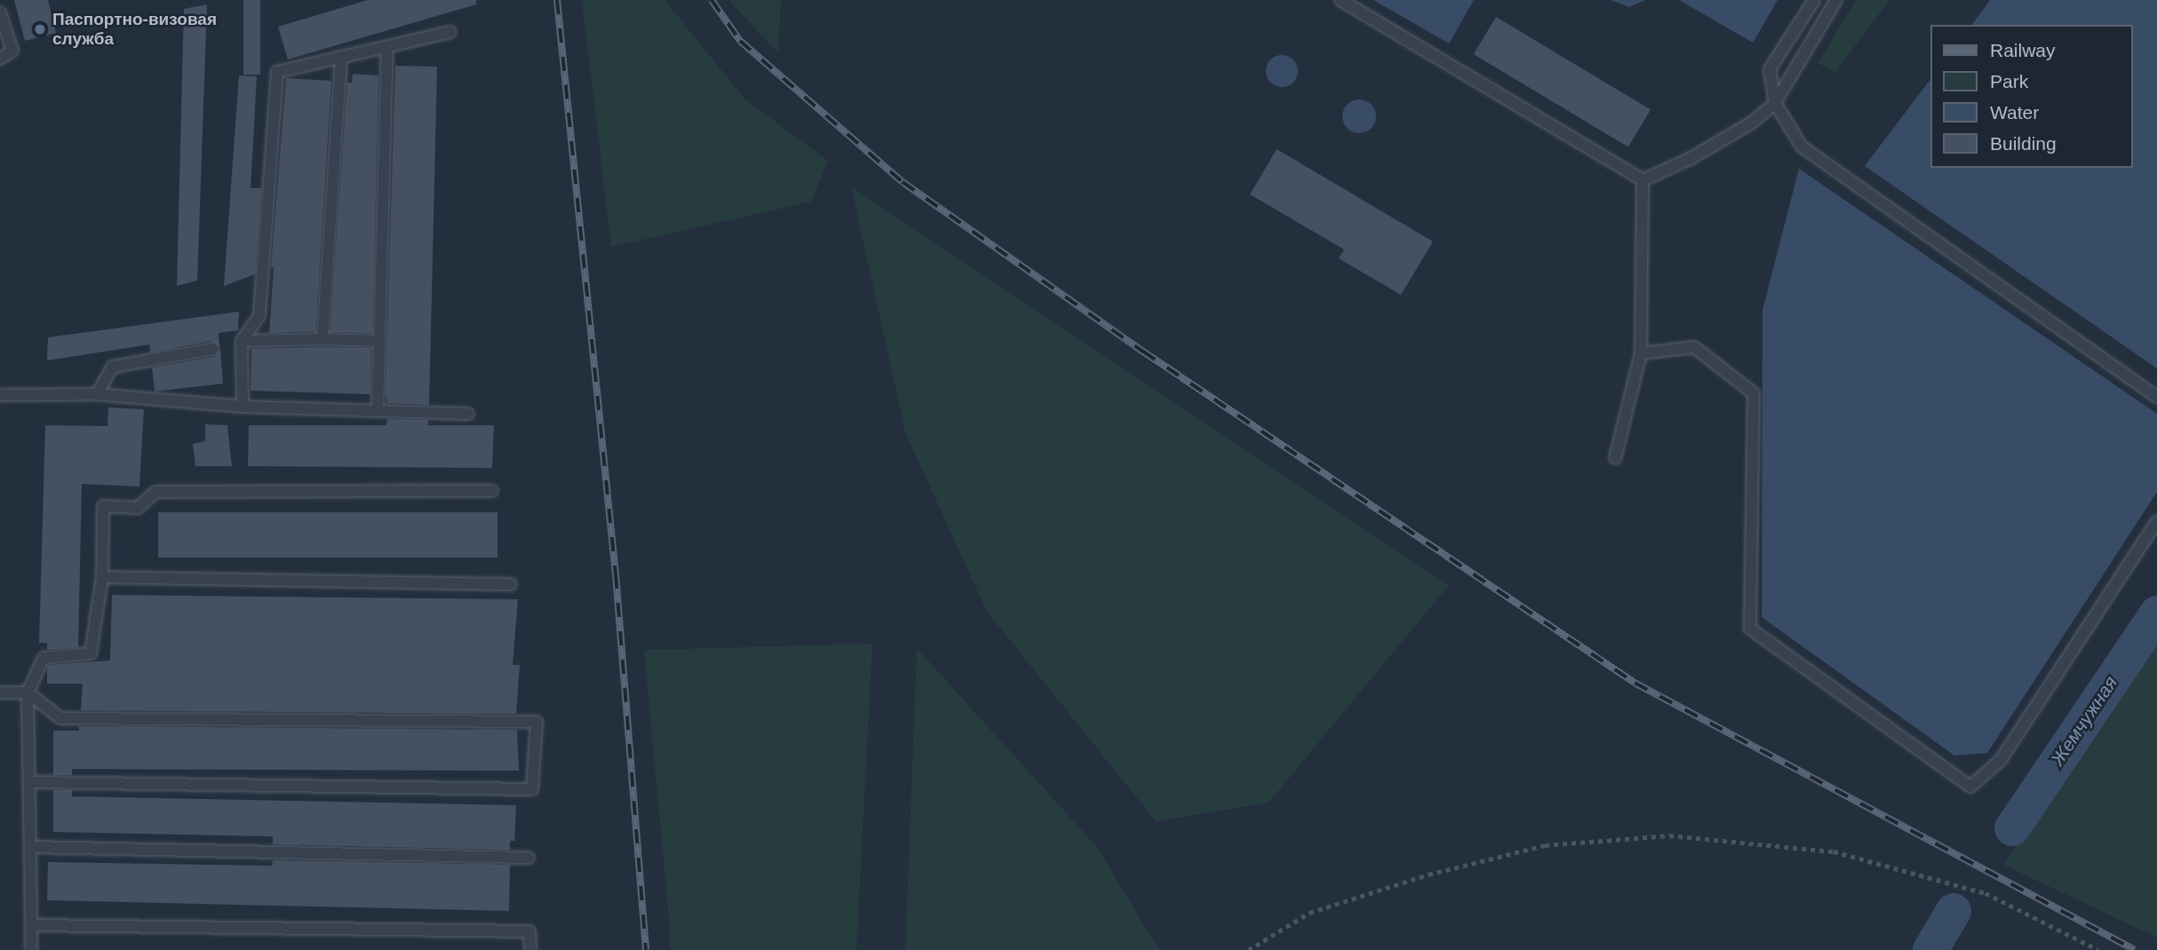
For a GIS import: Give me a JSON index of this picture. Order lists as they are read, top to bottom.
{
  "water": ["Жемчужная"],
  "places": ["Паспортно-визовая служба"],
  "legend": [
    "Railway",
    "Park",
    "Water",
    "Building"
  ]
}
